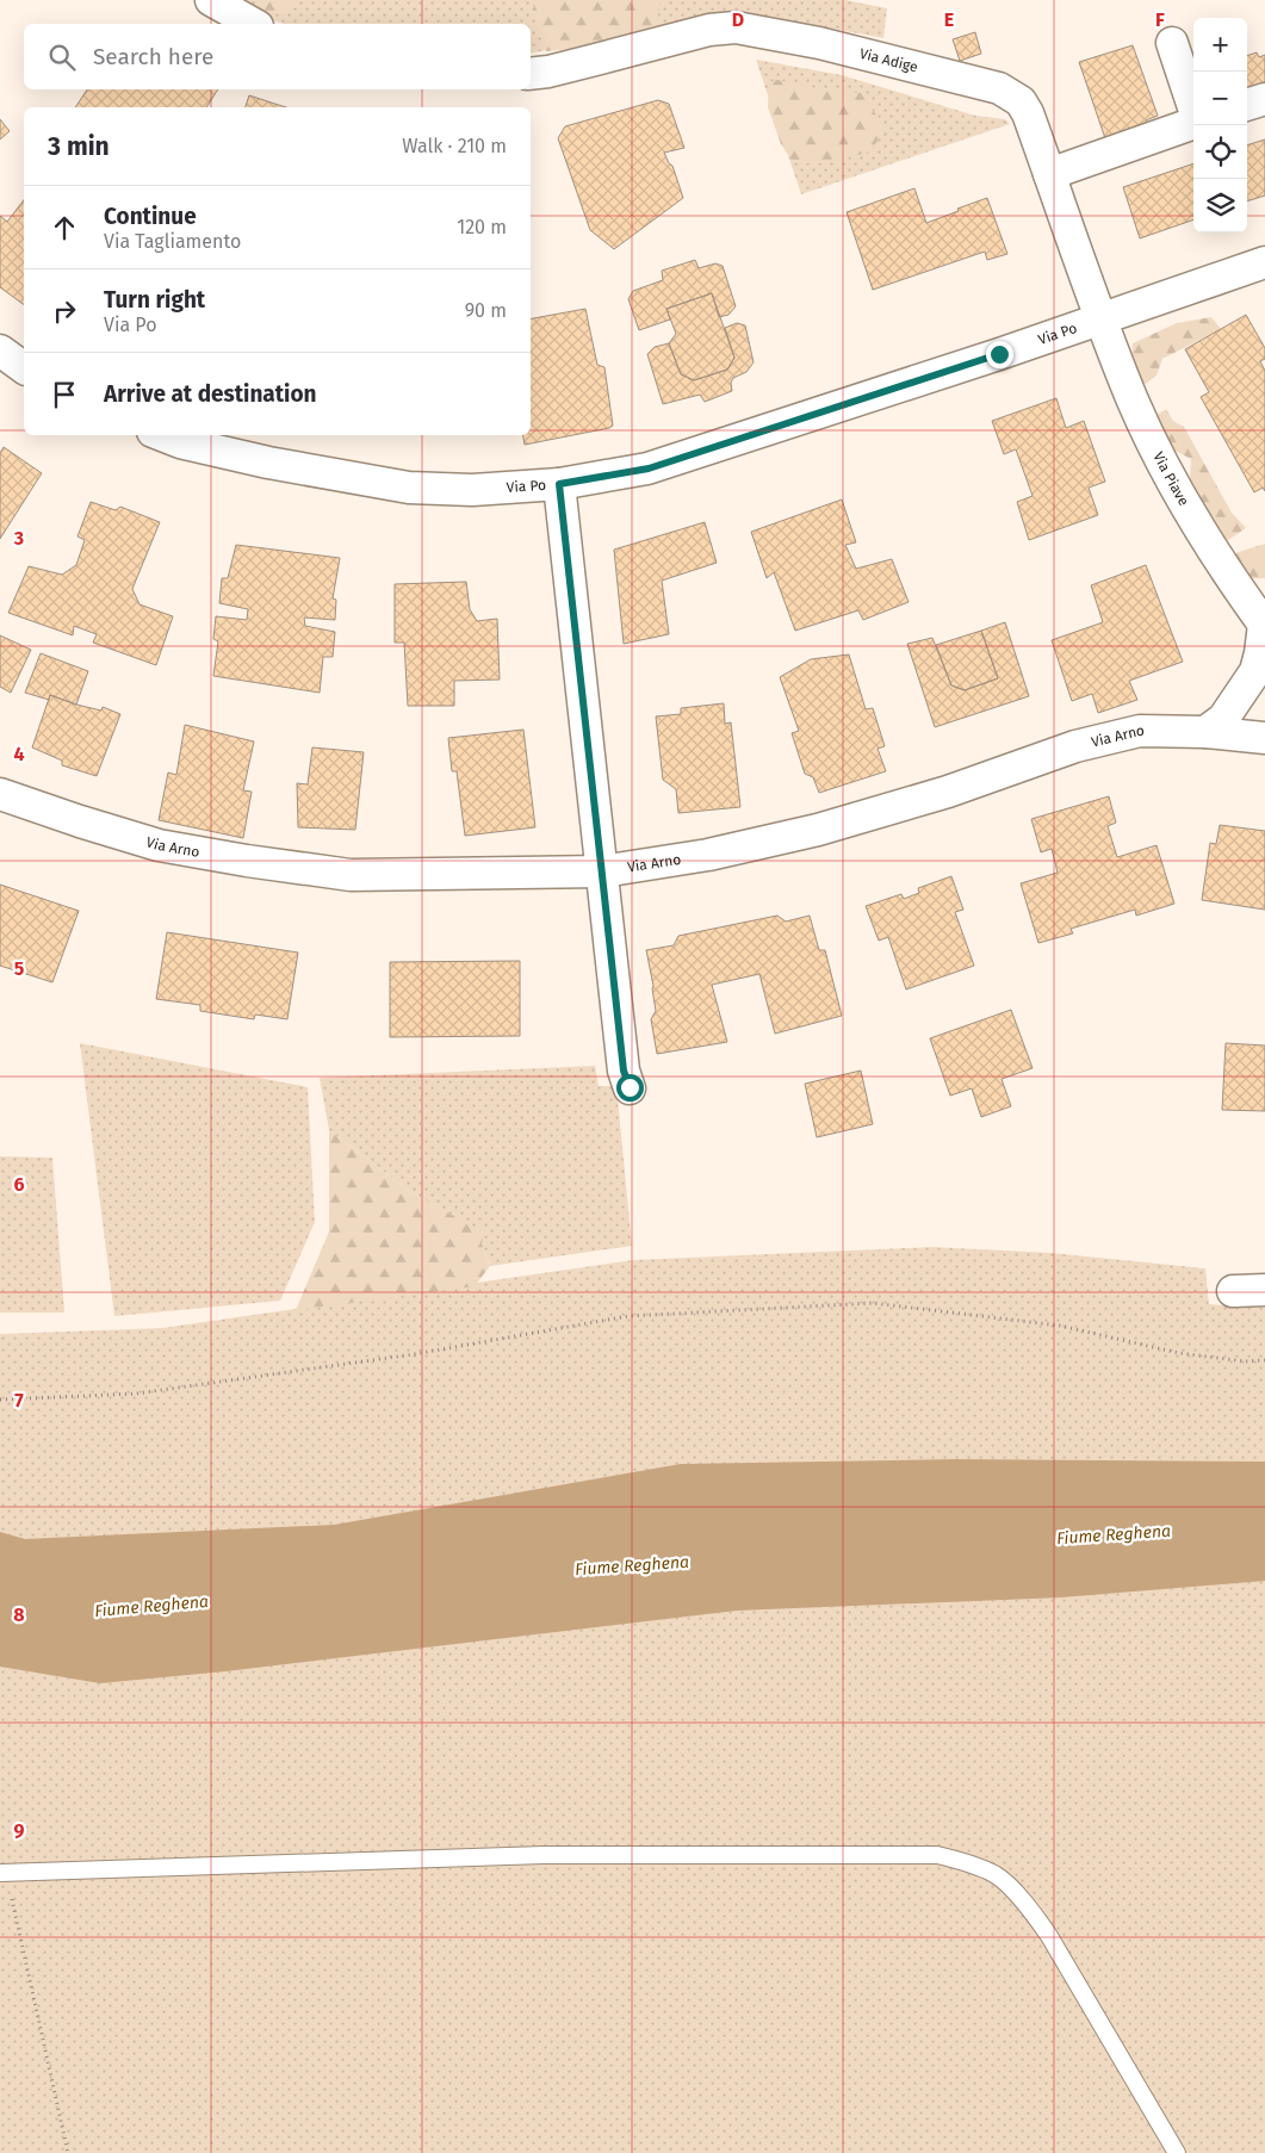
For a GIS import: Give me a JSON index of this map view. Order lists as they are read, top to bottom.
{
  "streets": {
    "street": [
      "Via Adige",
      "Via Po",
      "Via Piave",
      "Via Arno"
    ]
  },
  "crossings": [
    ["Via Adige", "Via Po"],
    ["Via Adige", "Via Piave"],
    ["Via Po", "Via Piave"],
    ["Via Piave", "Via Arno"]
  ],
  "water": ["Fiume Reghena"],
  "page": {
    "map_buttons": ["+", "−"],
    "search": "Search here",
    "heading": ["3 min", "Walk · 210 m"],
    "list": [
      ["Continue", "Via Tagliamento", "120 m"],
      ["Turn right", "Via Po", "90 m"],
      "Arrive at destination"
    ]
  },
  "grid": {
    "columns": ["D", "E", "F"],
    "rows": [
      "3",
      "4",
      "5",
      "6",
      "7",
      "8",
      "9"
    ]
  }
}
